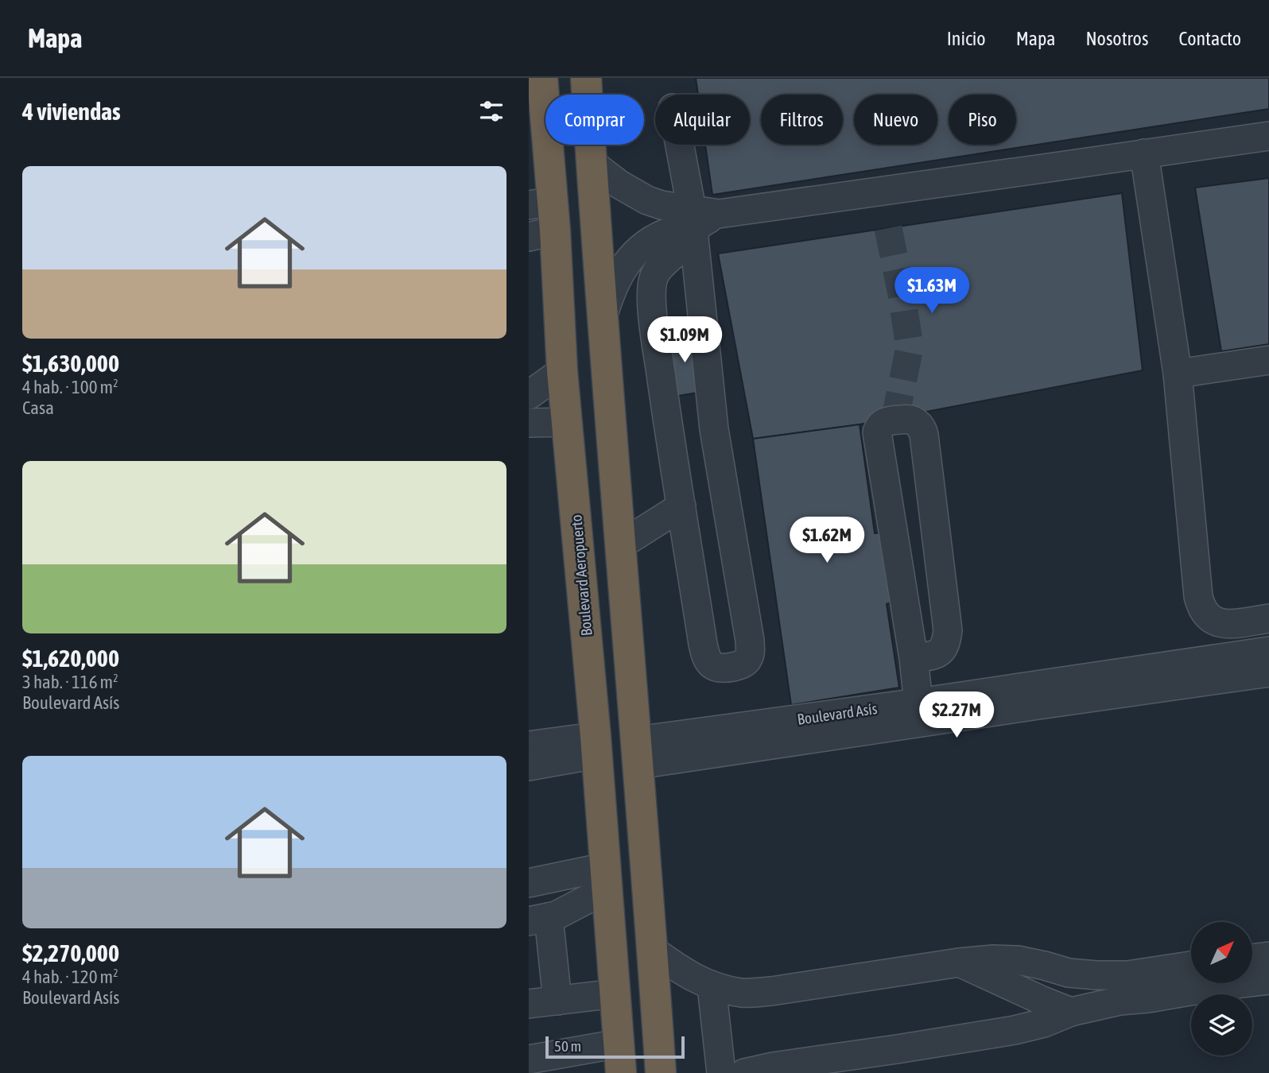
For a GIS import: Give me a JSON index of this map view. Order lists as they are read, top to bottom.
{
  "streets": {
    "highway": ["Boulevard Aeropuerto"],
    "street": ["Boulevard Asís"]
  },
  "scale_bar": "50 m",
  "north": "top right",
  "page": {
    "header": "Mapa",
    "nav": [
      "Inicio",
      "Mapa",
      "Nosotros",
      "Contacto"
    ],
    "heading": "4 viviendas",
    "chip": [
      "Comprar",
      "Alquilar",
      "Filtros",
      "Nuevo",
      "Piso"
    ],
    "list": [
      {
        "name": "$1,630,000",
        "note": "4 hab. · 100 m² · Casa"
      },
      {
        "name": "$1,620,000",
        "note": "3 hab. · 116 m² · Boulevard Asís"
      },
      {
        "name": "$2,270,000",
        "note": "4 hab. · 120 m² · Boulevard Asís"
      }
    ],
    "price": [
      "$1.63M",
      "$1.09M",
      "$1.62M",
      "$2.27M"
    ],
    "scale": "50 m"
  }
}
